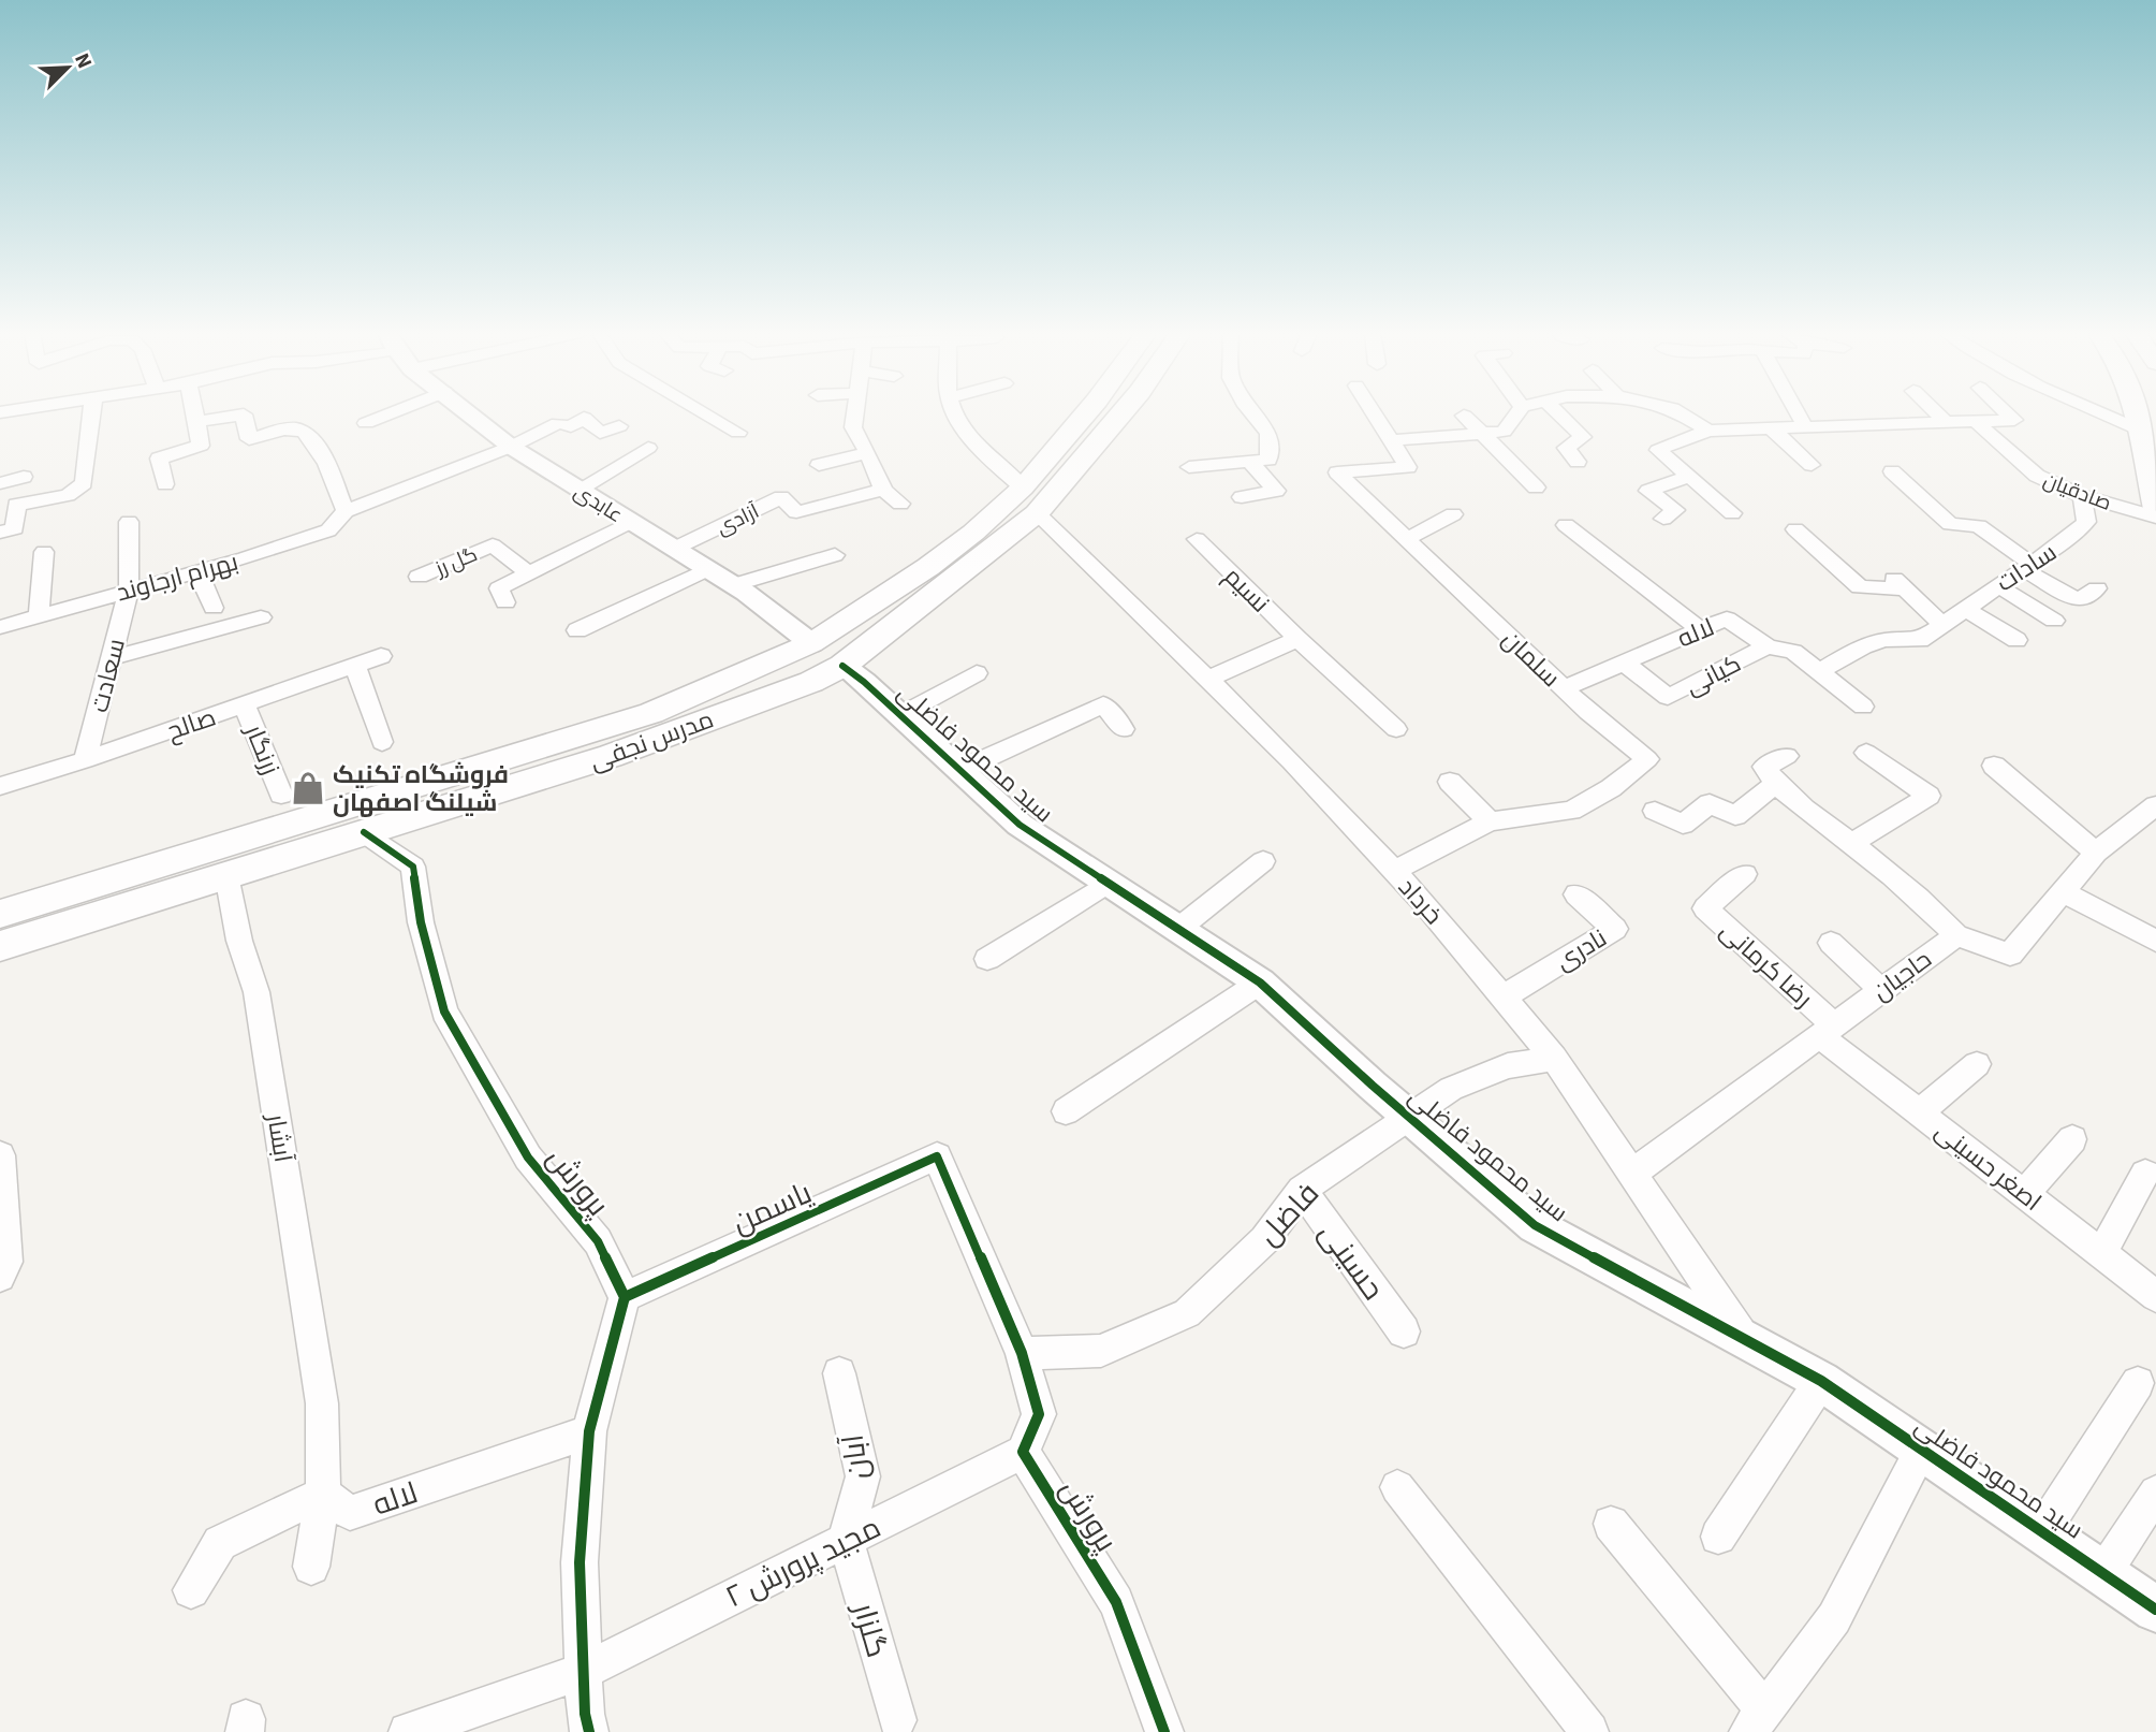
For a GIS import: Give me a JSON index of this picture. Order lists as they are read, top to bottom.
{
  "streets": {
    "main road": ["مدرس نجفی"],
    "street": [
      "صادقیان",
      "عابدی",
      "آزادی",
      "گل رز",
      "سادات",
      "بهرام ارجاوند",
      "نسیم",
      "لاله",
      "سلمان",
      "کیانی",
      "سعادت",
      "صالح",
      "زرنگار",
      "سید محمود فاضلی",
      "خرداد",
      "نادری",
      "رضا کرمانی",
      "حاجیان",
      "آبشار",
      "اصغر حسینی",
      "پرورش",
      "یاسمن",
      "فاضل",
      "حسینی",
      "آبان",
      "مجید پرورش ۲",
      "گلزار"
    ]
  },
  "crossings": [
    ["صادقیان", "سادات"],
    ["عابدی", "آزادی"],
    ["عابدی", "بهرام ارجاوند"],
    ["عابدی", "مدرس نجفی"],
    ["سادات", "لاله"],
    ["بهرام ارجاوند", "سعادت"],
    ["نسیم", "خرداد"],
    ["لاله", "سلمان"],
    ["لاله", "کیانی"],
    ["سلمان", "خرداد"],
    ["سعادت", "صالح"],
    ["صالح", "زرنگار"],
    ["مدرس نجفی", "سید محمود فاضلی"],
    ["مدرس نجفی", "خرداد"],
    ["مدرس نجفی", "آبشار"],
    ["مدرس نجفی", "پرورش"],
    ["سید محمود فاضلی", "خرداد"],
    ["سید محمود فاضلی", "فاضل"],
    ["خرداد", "نادری"],
    ["خرداد", "حاجیان"],
    ["خرداد", "فاضل"],
    ["رضا کرمانی", "حاجیان"],
    ["رضا کرمانی", "اصغر حسینی"],
    ["حاجیان", "اصغر حسینی"],
    ["پرورش", "یاسمن"],
    ["پرورش", "مجید پرورش ۲"],
    ["یاسمن", "فاضل"],
    ["فاضل", "حسینی"],
    ["آبان", "مجید پرورش ۲"],
    ["آبان", "گلزار"],
    ["مجید پرورش ۲", "گلزار"]
  ],
  "places": {
    "shop": ["فروشگاه تکنیک شیلنگ اصفهان"]
  },
  "north": "top right"
}
